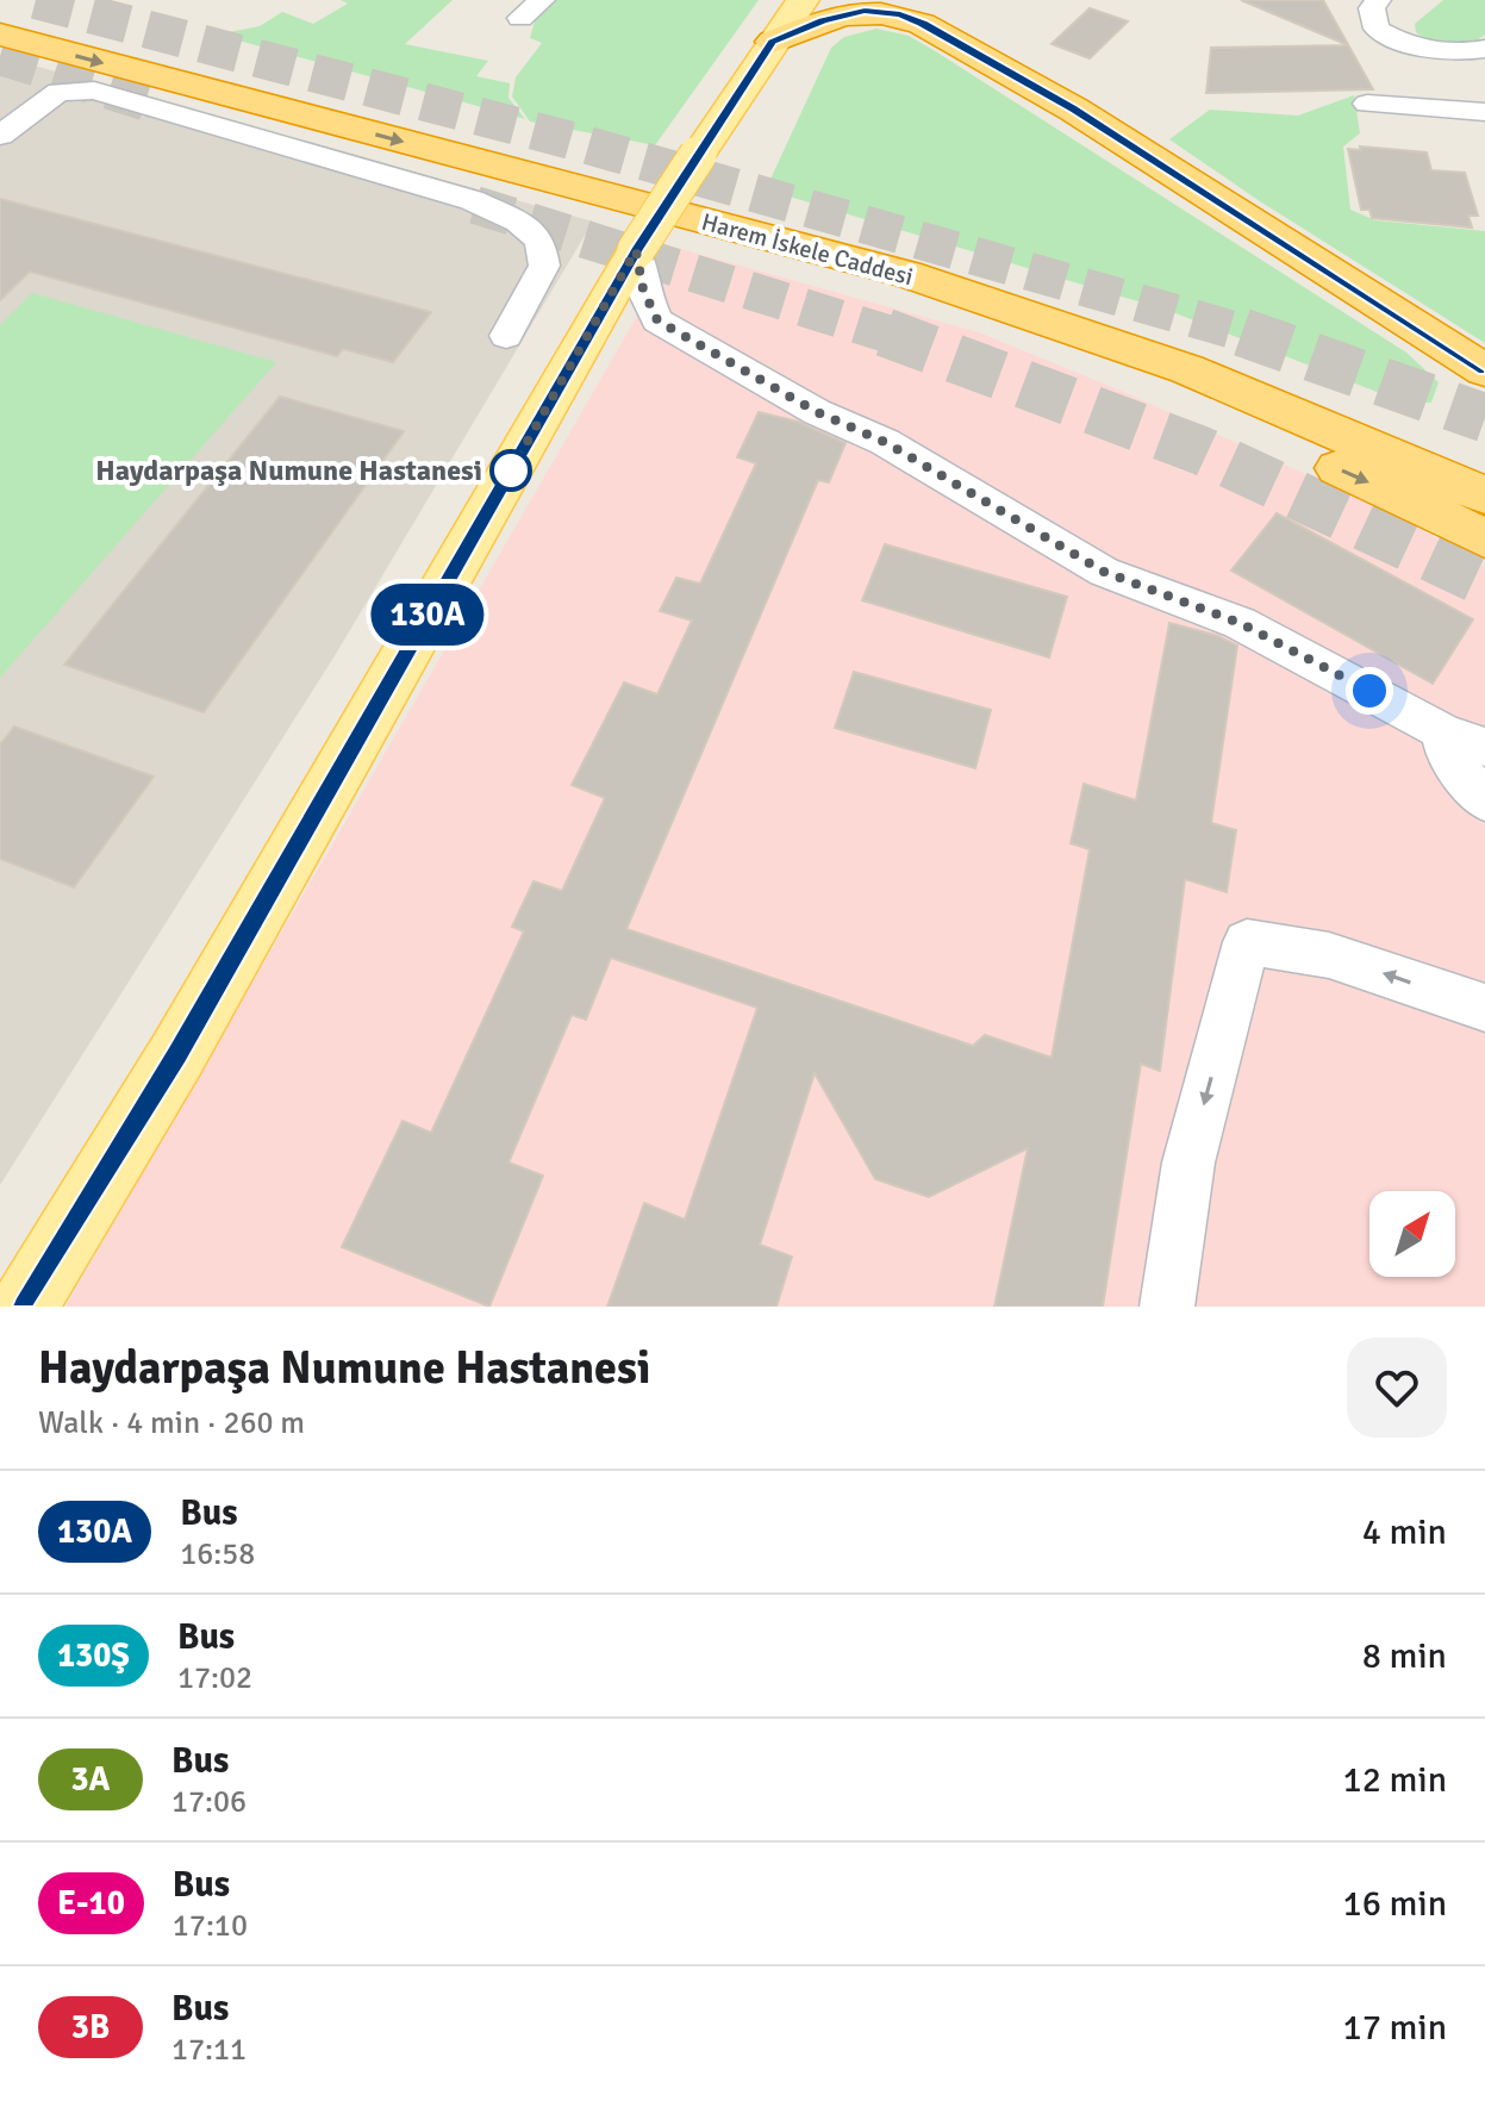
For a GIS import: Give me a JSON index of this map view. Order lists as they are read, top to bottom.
{
  "streets": {
    "highway": ["Harem İskele Caddesi"]
  },
  "places": ["Haydarpaşa Numune Hastanesi"],
  "lines": ["bus line 130A"],
  "north": "top right",
  "page": {
    "on_map": "130A",
    "heading": ["Haydarpaşa Numune Hastanesi", "Walk · 4 min · 260 m"],
    "list": [
      {
        "mark": "130A",
        "name": "Bus",
        "note": "16:58",
        "value": "4 min"
      },
      {
        "mark": "130Ş",
        "name": "Bus",
        "note": "17:02",
        "value": "8 min"
      },
      {
        "mark": "3A",
        "name": "Bus",
        "note": "17:06",
        "value": "12 min"
      },
      {
        "mark": "E-10",
        "name": "Bus",
        "note": "17:10",
        "value": "16 min"
      },
      {
        "mark": "3B",
        "name": "Bus",
        "note": "17:11",
        "value": "17 min"
      }
    ]
  }
}
